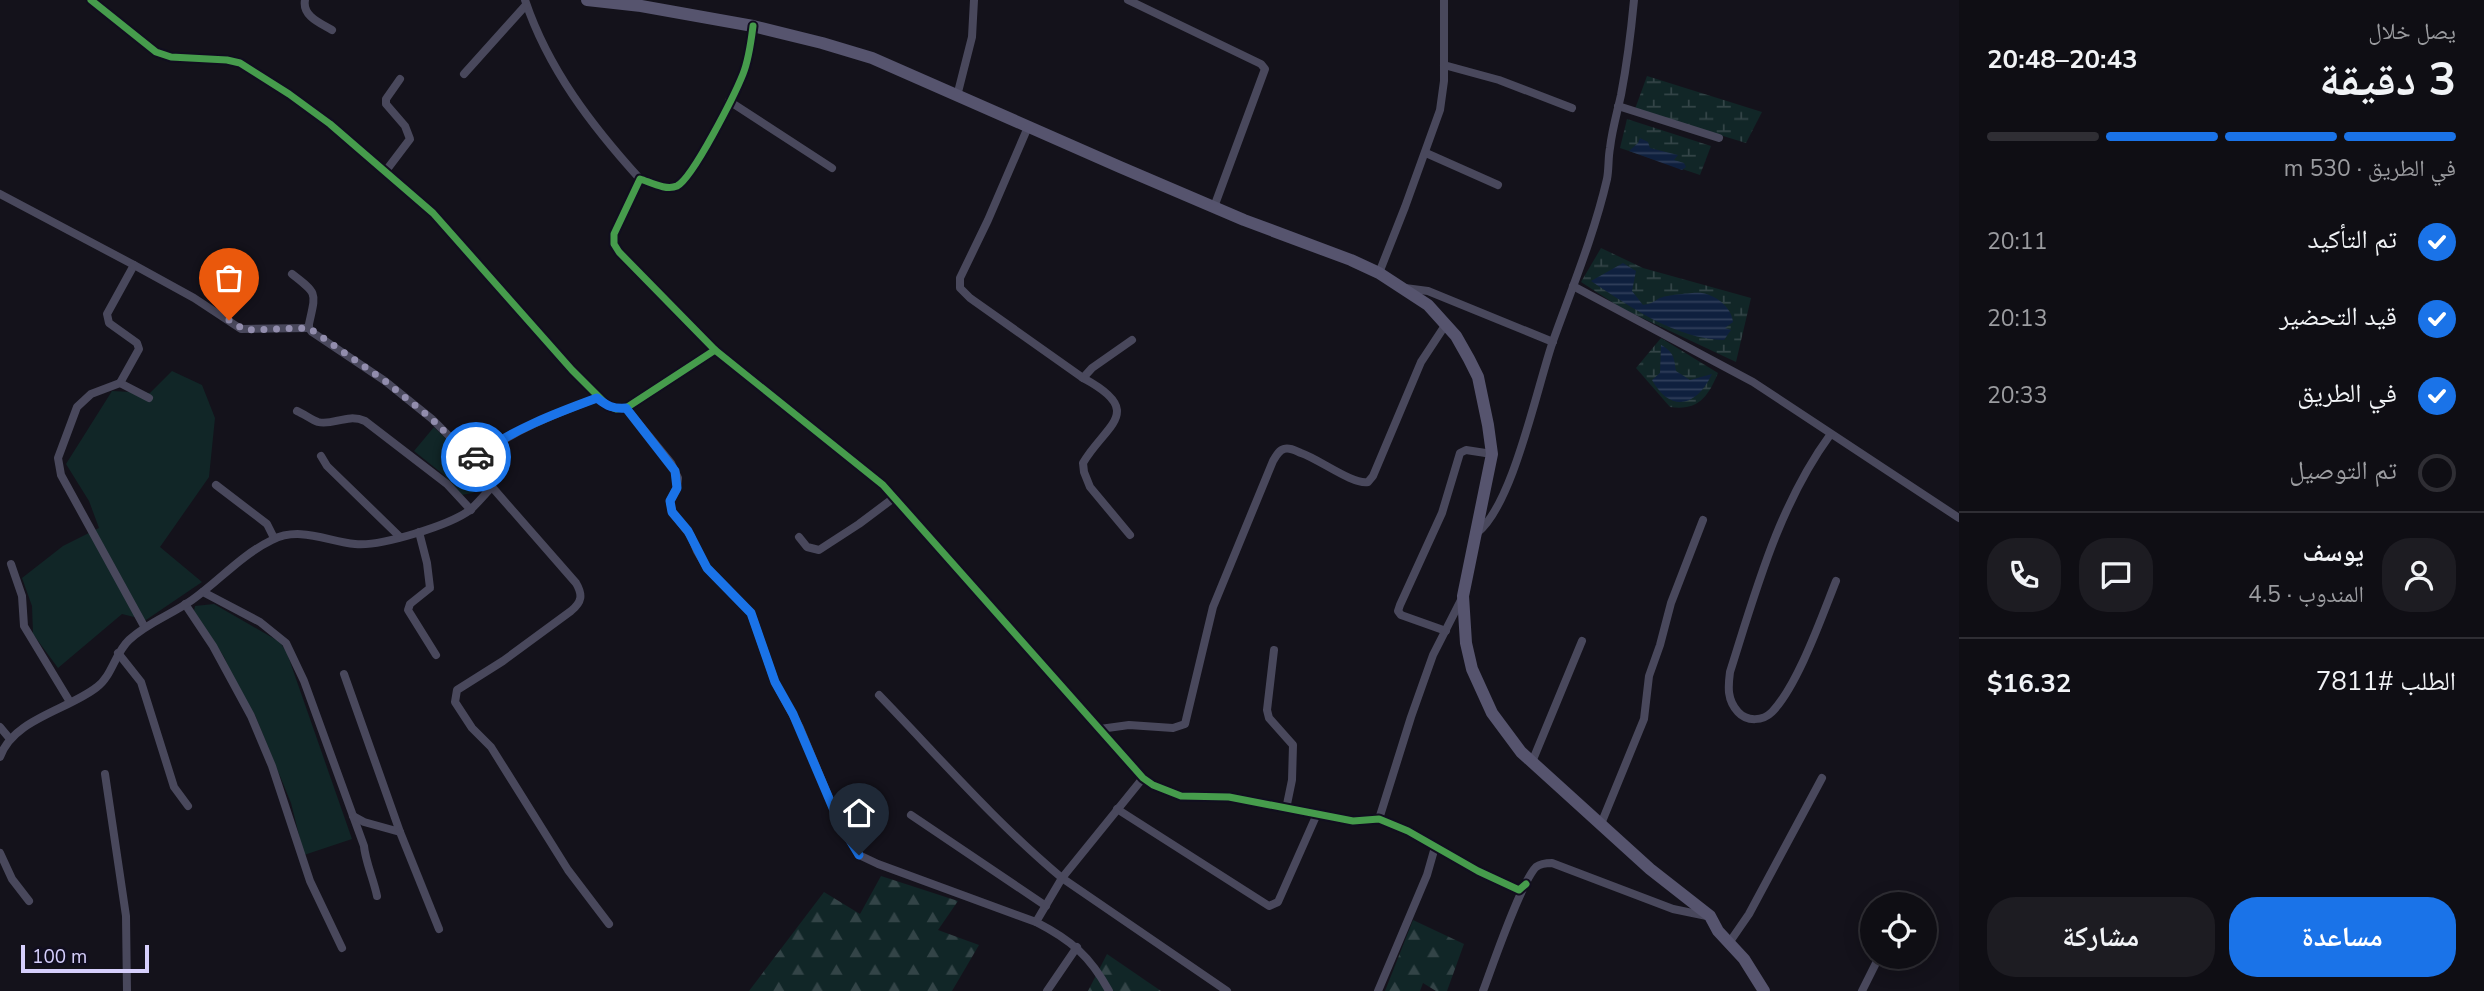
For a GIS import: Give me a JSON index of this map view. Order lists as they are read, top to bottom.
{
  "scale_bar": "100 m",
  "page": {
    "heading": ["3 دقيقة", "يصل خلال", "20:43–20:48"],
    "panel": [
      "يوسف",
      "المندوب · 4.5",
      "الطلب #7811",
      "$16.32"
    ],
    "bar": "في الطريق · 530 m",
    "list": [
      ["تم التأكيد", "20:11"],
      ["قيد التحضير", "20:13"],
      ["في الطريق", "20:33"],
      "تم التوصيل"
    ],
    "buttons": ["مساعدة", "مشاركة"],
    "scale": "100 m"
  }
}
